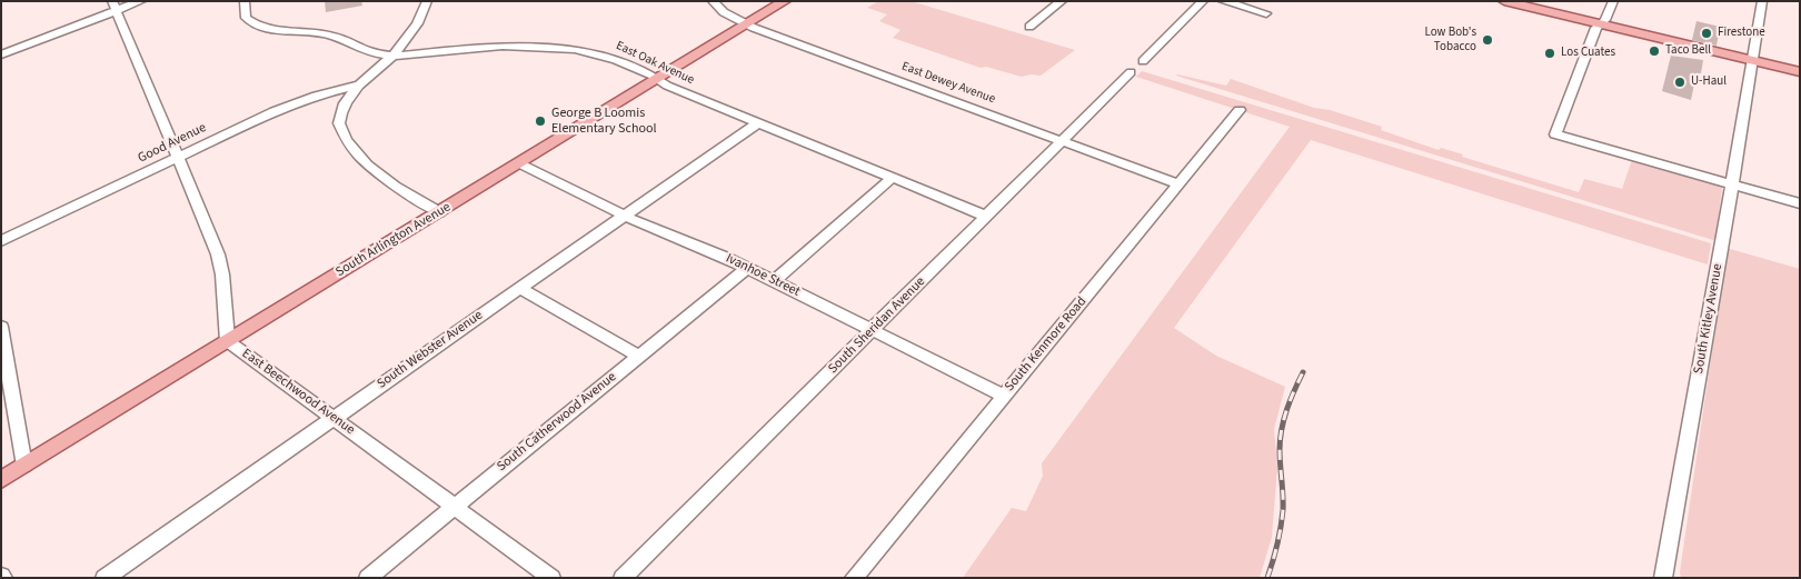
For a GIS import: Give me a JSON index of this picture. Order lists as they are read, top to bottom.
{
  "streets": {
    "main road": ["South Arlington Avenue"],
    "street": [
      "East Oak Avenue",
      "East Dewey Avenue",
      "Good Avenue",
      "Ivanhoe Street",
      "South Kitley Avenue",
      "South Sheridan Avenue",
      "South Kenmore Road",
      "South Webster Avenue",
      "East Beechwood Avenue",
      "South Catherwood Avenue"
    ]
  },
  "crossings": [
    ["East Oak Avenue", "South Arlington Avenue"],
    ["East Oak Avenue", "South Sheridan Avenue"],
    ["East Oak Avenue", "South Webster Avenue"],
    ["East Dewey Avenue", "South Arlington Avenue"],
    ["East Dewey Avenue", "South Sheridan Avenue"],
    ["East Dewey Avenue", "South Kenmore Road"],
    ["Good Avenue", "East Beechwood Avenue"],
    ["South Arlington Avenue", "Ivanhoe Street"],
    ["South Arlington Avenue", "East Beechwood Avenue"],
    ["Ivanhoe Street", "South Sheridan Avenue"],
    ["Ivanhoe Street", "South Kenmore Road"],
    ["Ivanhoe Street", "South Webster Avenue"],
    ["Ivanhoe Street", "South Catherwood Avenue"],
    ["South Webster Avenue", "East Beechwood Avenue"],
    ["East Beechwood Avenue", "South Catherwood Avenue"]
  ],
  "places": [
    "Firestone",
    "Low Bob's Tobacco",
    "Taco Bell",
    "Los Cuates",
    "U-Haul",
    "George B Loomis Elementary School"
  ]
}
